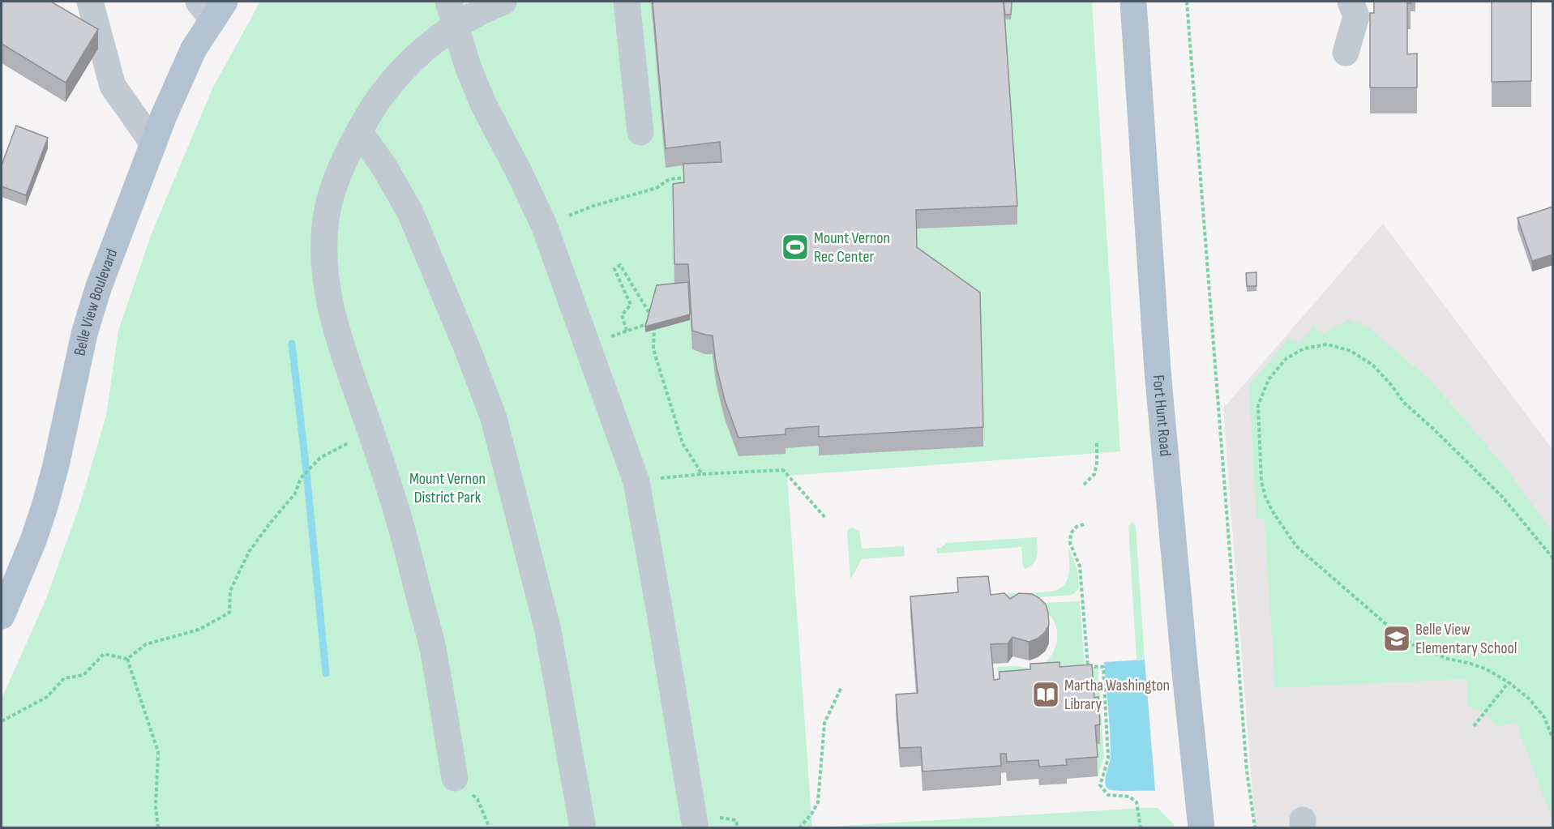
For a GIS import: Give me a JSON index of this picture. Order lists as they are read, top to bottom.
{
  "streets": {
    "main road": ["Belle View Boulevard", "Fort Hunt Road"]
  },
  "parks": ["Mount Vernon District Park"],
  "places": {
    "sports": ["Mount Vernon Rec Center"],
    "school or university": ["Belle View Elementary School"],
    "library": ["Martha Washington Library"]
  }
}
